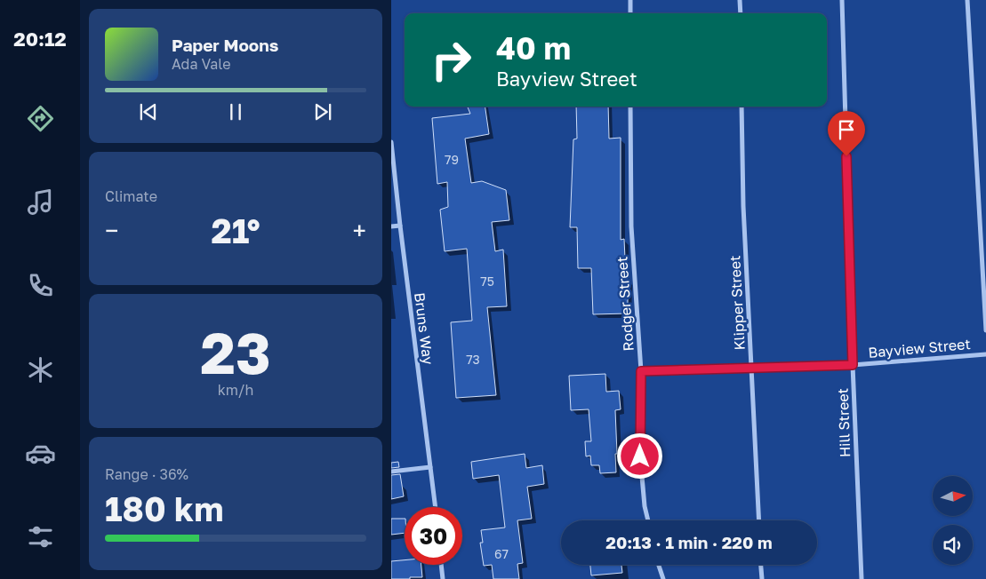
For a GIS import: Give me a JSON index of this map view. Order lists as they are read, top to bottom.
{
  "streets": {
    "street": [
      "Klipper Street",
      "Rodger Street",
      "Bruns Way",
      "Bayview Street",
      "Hill Street"
    ]
  },
  "crossings": [
    ["Klipper Street", "Bayview Street"],
    ["Rodger Street", "Bayview Street"],
    ["Bayview Street", "Hill Street"]
  ],
  "house_numbers": [
    "79",
    "75",
    "73",
    "67"
  ],
  "north": "right",
  "page": {
    "tabs": "20:12",
    "turn": ["40 m", "Bayview Street"],
    "song": ["Paper Moons", "Ada Vale"],
    "tile": [
      "Climate",
      ["23", "km/h"],
      ["Range · 36%", "180 km"]
    ],
    "heat": ["−", "21°", "+"],
    "limit": "30",
    "trip": "20:13 · 1 min · 220 m"
  }
}
